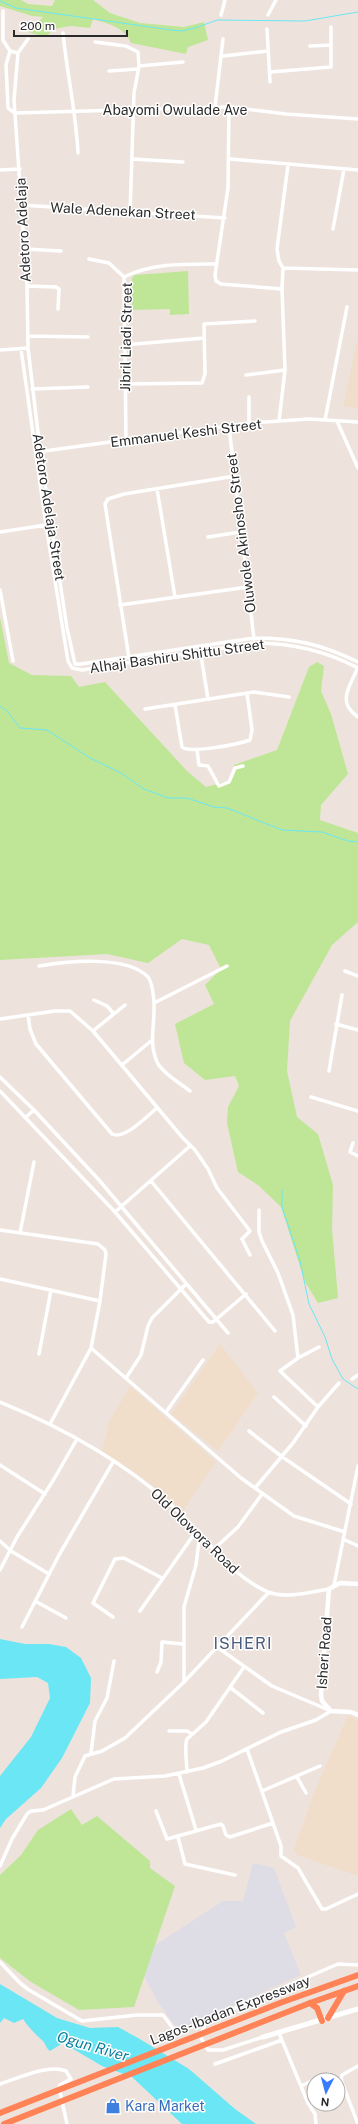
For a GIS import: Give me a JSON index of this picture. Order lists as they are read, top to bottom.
{
  "streets": {
    "highway": ["Lagos-Ibadan Expressway"],
    "street": [
      "Abayomi Owulade Ave",
      "Wale Adenekan Street",
      "Adetoro Adelaja",
      "Jibril Liadi Street",
      "Emmanuel Keshi Street",
      "Adetoro Adelaja Street",
      "Oluwole Akinosho Street",
      "Alhaji Bashiru Shittu Street",
      "Old Olowora Road",
      "Isheri Road"
    ]
  },
  "crossings": [
    ["Abayomi Owulade Ave", "Adetoro Adelaja"],
    ["Wale Adenekan Street", "Adetoro Adelaja"],
    ["Adetoro Adelaja", "Adetoro Adelaja Street"],
    ["Jibril Liadi Street", "Emmanuel Keshi Street"],
    ["Emmanuel Keshi Street", "Adetoro Adelaja Street"],
    ["Emmanuel Keshi Street", "Oluwole Akinosho Street"],
    ["Adetoro Adelaja Street", "Alhaji Bashiru Shittu Street"],
    ["Oluwole Akinosho Street", "Alhaji Bashiru Shittu Street"],
    ["Old Olowora Road", "Isheri Road"]
  ],
  "districts": ["ISHERI"],
  "water": ["Ogun River"],
  "places": {
    "shop": ["Kara Market"]
  },
  "scale_bar": "200 m",
  "north": "bottom"
}
